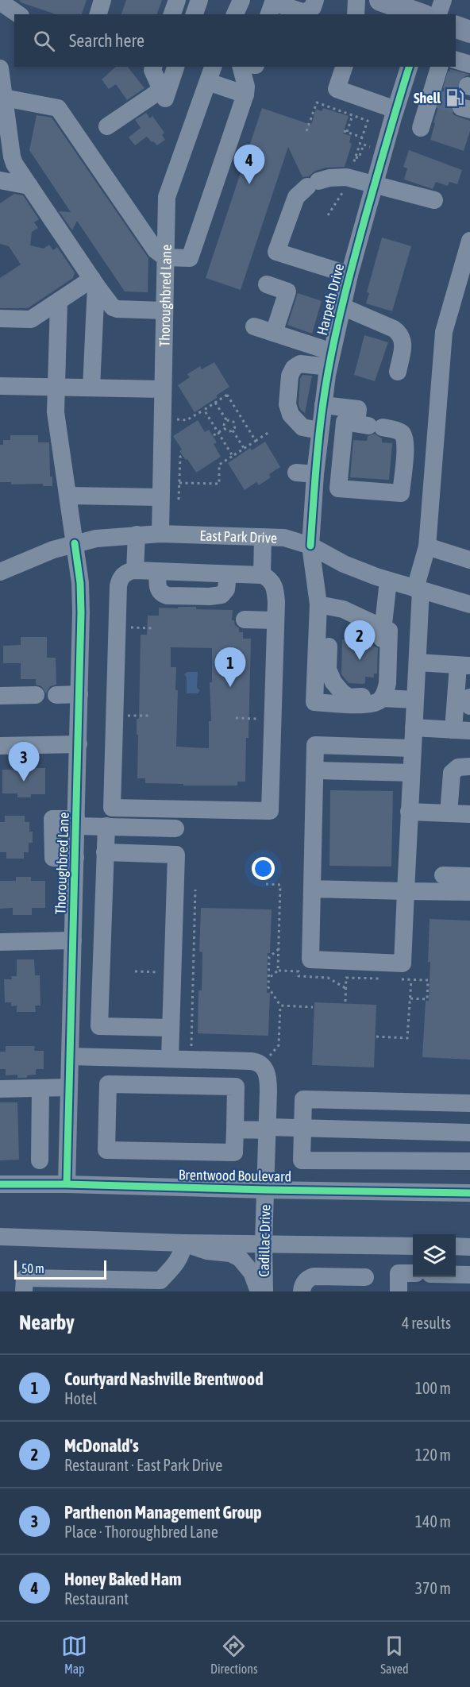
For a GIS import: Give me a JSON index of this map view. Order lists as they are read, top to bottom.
{
  "streets": {
    "street": [
      "Thoroughbred Lane",
      "Harpeth Drive",
      "East Park Drive",
      "Brentwood Boulevard",
      "Cadillac Drive"
    ]
  },
  "crossings": [
    ["Thoroughbred Lane", "East Park Drive"],
    ["Thoroughbred Lane", "Brentwood Boulevard"],
    ["Harpeth Drive", "East Park Drive"],
    ["Brentwood Boulevard", "Cadillac Drive"]
  ],
  "places": {
    "fuel station": ["Shell"]
  },
  "scale_bar": "50 m",
  "page": {
    "search": "Search here",
    "pins": [
      "4",
      "2",
      "1",
      "3"
    ],
    "scale": "50 m",
    "heading": ["Nearby", "4 results"],
    "list": [
      {
        "mark": "1",
        "name": "Courtyard Nashville Brentwood",
        "note": "Hotel",
        "value": "100 m"
      },
      {
        "mark": "2",
        "name": "McDonald's",
        "note": "Restaurant · East Park Drive",
        "value": "120 m"
      },
      {
        "mark": "3",
        "name": "Parthenon Management Group",
        "note": "Place · Thoroughbred Lane",
        "value": "140 m"
      },
      {
        "mark": "4",
        "name": "Honey Baked Ham",
        "note": "Restaurant",
        "value": "370 m"
      }
    ],
    "nav": ["Map", "Directions", "Saved"]
  }
}
